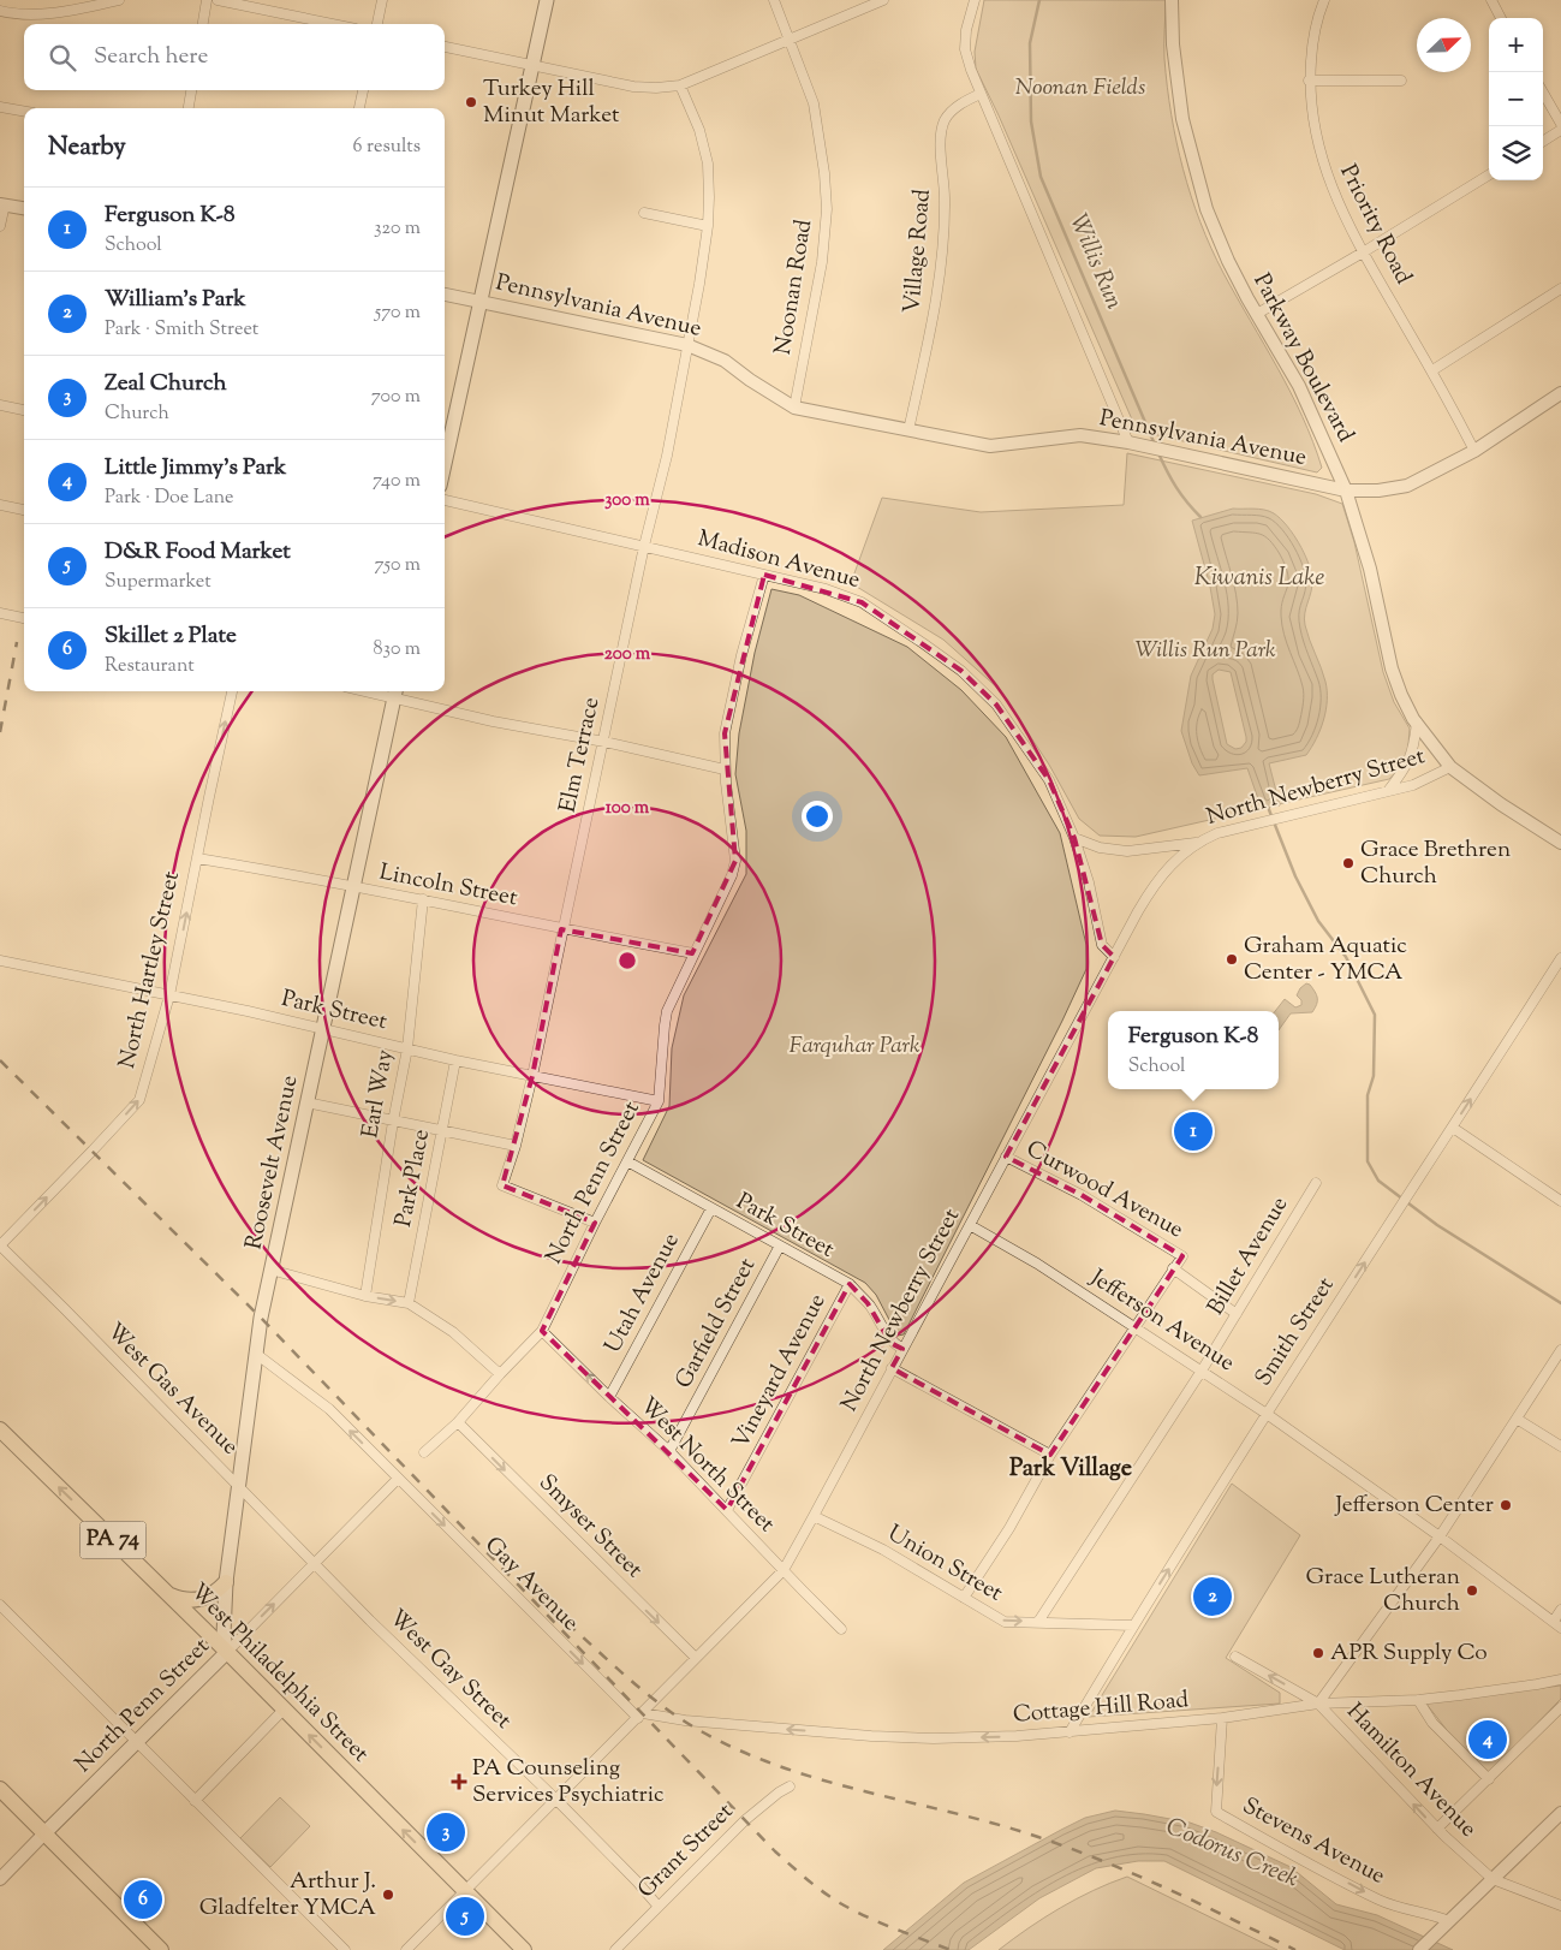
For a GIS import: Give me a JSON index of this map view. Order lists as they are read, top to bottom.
{
  "streets": {
    "main road": [
      "Roosevelt Avenue",
      "North Penn Street",
      "PA 74",
      "West Philadelphia Street"
    ],
    "street": [
      "Priority Road",
      "Village Road",
      "Noonan Road",
      "Pennsylvania Avenue",
      "Parkway Boulevard",
      "Madison Avenue",
      "Elm Terrace",
      "North Newberry Street",
      "Lincoln Street",
      "North Hartley Street",
      "Park Street",
      "Earl Way",
      "Park Place",
      "Curwood Avenue",
      "Billet Avenue",
      "Utah Avenue",
      "Jefferson Avenue",
      "Garfield Street",
      "Smith Street",
      "Vineyard Avenue",
      "West Gas Avenue",
      "West North Street",
      "Smyser Street",
      "Union Street",
      "Gay Avenue",
      "West Gay Street",
      "Cottage Hill Road",
      "Hamilton Avenue",
      "Stevens Avenue",
      "Grant Street"
    ]
  },
  "crossings": [
    ["Priority Road", "Pennsylvania Avenue"],
    ["Village Road", "Pennsylvania Avenue"],
    ["Noonan Road", "Pennsylvania Avenue"],
    ["Pennsylvania Avenue", "Parkway Boulevard"],
    ["Pennsylvania Avenue", "Elm Terrace"],
    ["Parkway Boulevard", "North Newberry Street"],
    ["Madison Avenue", "Elm Terrace"],
    ["Madison Avenue", "North Newberry Street"],
    ["Madison Avenue", "North Penn Street"],
    ["Elm Terrace", "Lincoln Street"],
    ["Elm Terrace", "Park Street"],
    ["Elm Terrace", "North Penn Street"],
    ["North Newberry Street", "Park Street"],
    ["North Newberry Street", "Curwood Avenue"],
    ["North Newberry Street", "Jefferson Avenue"],
    ["North Newberry Street", "West North Street"],
    ["North Newberry Street", "Smyser Street"],
    ["North Newberry Street", "Union Street"],
    ["North Newberry Street", "Gay Avenue"],
    ["North Newberry Street", "West Gay Street"],
    ["North Newberry Street", "West Philadelphia Street"],
    ["North Newberry Street", "Cottage Hill Road"],
    ["Lincoln Street", "North Hartley Street"],
    ["Lincoln Street", "Earl Way"],
    ["Lincoln Street", "Roosevelt Avenue"],
    ["Lincoln Street", "North Penn Street"],
    ["North Hartley Street", "Park Street"],
    ["North Hartley Street", "West Gas Avenue"],
    ["Park Street", "Earl Way"],
    ["Park Street", "Roosevelt Avenue"],
    ["Park Street", "Park Place"],
    ["Park Street", "North Penn Street"],
    ["Park Street", "Utah Avenue"],
    ["Park Street", "Garfield Street"],
    ["Park Street", "Vineyard Avenue"],
    ["Roosevelt Avenue", "North Penn Street"],
    ["Roosevelt Avenue", "West Gas Avenue"],
    ["Roosevelt Avenue", "Gay Avenue"],
    ["Roosevelt Avenue", "West Philadelphia Street"],
    ["North Penn Street", "West Gas Avenue"],
    ["North Penn Street", "West North Street"],
    ["North Penn Street", "Smyser Street"],
    ["North Penn Street", "Gay Avenue"],
    ["North Penn Street", "West Gay Street"],
    ["North Penn Street", "West Philadelphia Street"],
    ["Curwood Avenue", "Billet Avenue"],
    ["Billet Avenue", "Jefferson Avenue"],
    ["Billet Avenue", "Union Street"],
    ["Utah Avenue", "West North Street"],
    ["Jefferson Avenue", "Smith Street"],
    ["Garfield Street", "West North Street"],
    ["Smith Street", "Union Street"],
    ["Smith Street", "Cottage Hill Road"],
    ["Vineyard Avenue", "West North Street"],
    ["West Gas Avenue", "West Gay Street"],
    ["Gay Avenue", "Cottage Hill Road"],
    ["West Gay Street", "Grant Street"],
    ["Cottage Hill Road", "Hamilton Avenue"],
    ["Cottage Hill Road", "Stevens Avenue"]
  ],
  "one_way": [
    "North Hartley Street",
    "Smith Street",
    "Smyser Street",
    "West Philadelphia Street",
    "Cottage Hill Road",
    "Stevens Avenue"
  ],
  "districts": ["Park Village"],
  "water": ["Willis Run", "Kiwanis Lake", "Codorus Creek"],
  "parks": ["Noonan Fields", "Willis Run Park", "Farquhar Park"],
  "places": {
    "other": [
      "Turkey Hill Minut Market",
      "Grace Brethren Church",
      "Graham Aquatic Center - YMCA",
      "Jefferson Center",
      "Grace Lutheran Church",
      "APR Supply Co",
      "Arthur J. Gladfelter YMCA"
    ],
    "health": ["PA Counseling Services Psychiatric"]
  },
  "north": "top right",
  "page": {
    "map_buttons": ["+", "−"],
    "search": "Search here",
    "heading": ["Nearby", "6 results"],
    "list": [
      {
        "mark": "1",
        "name": "Ferguson K-8",
        "note": "School",
        "value": "320 m"
      },
      {
        "mark": "2",
        "name": "William's Park",
        "note": "Park · Smith Street",
        "value": "570 m"
      },
      {
        "mark": "3",
        "name": "Zeal Church",
        "note": "Church",
        "value": "700 m"
      },
      {
        "mark": "4",
        "name": "Little Jimmy's Park",
        "note": "Park · Doe Lane",
        "value": "740 m"
      },
      {
        "mark": "5",
        "name": "D&R Food Market",
        "note": "Supermarket",
        "value": "750 m"
      },
      {
        "mark": "6",
        "name": "Skillet 2 Plate",
        "note": "Restaurant",
        "value": "830 m"
      }
    ],
    "popup": ["Ferguson K-8", "School"],
    "pins": [
      "1",
      "2",
      "4",
      "3",
      "6",
      "5"
    ]
  },
  "rings": ["300 m", "200 m", "100 m"]
}
